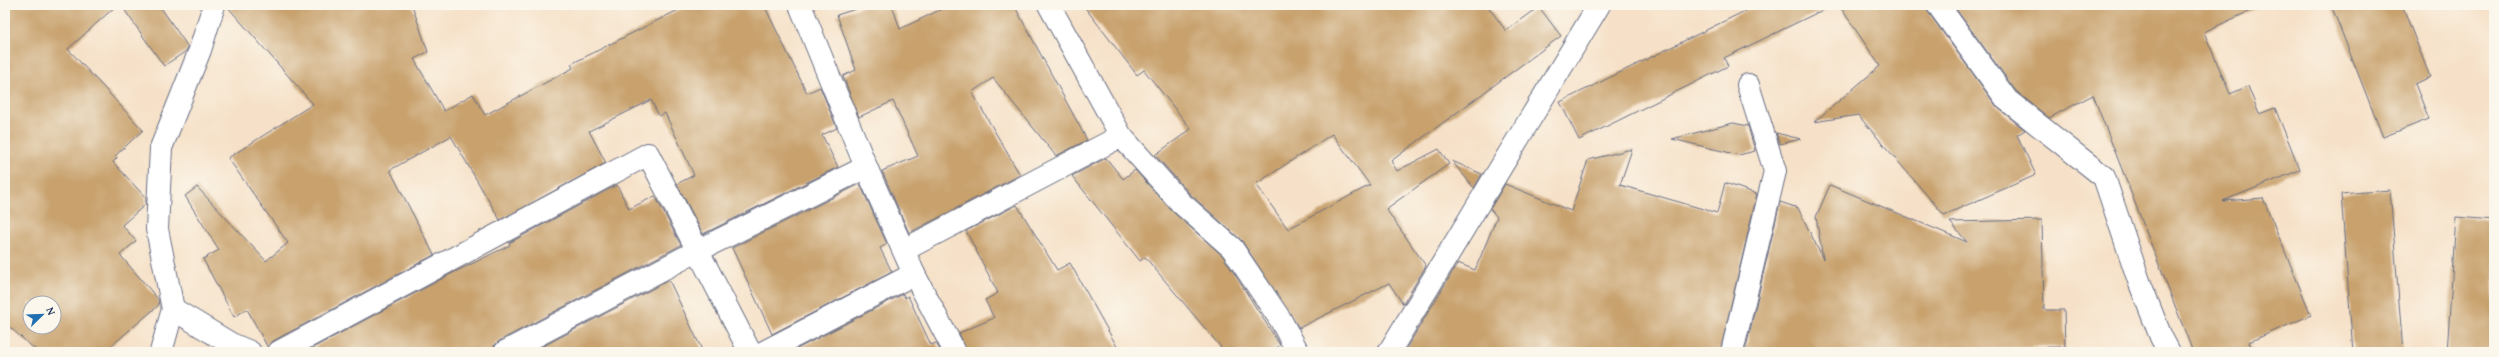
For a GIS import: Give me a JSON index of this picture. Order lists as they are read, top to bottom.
{
  "north": "top right"
}
